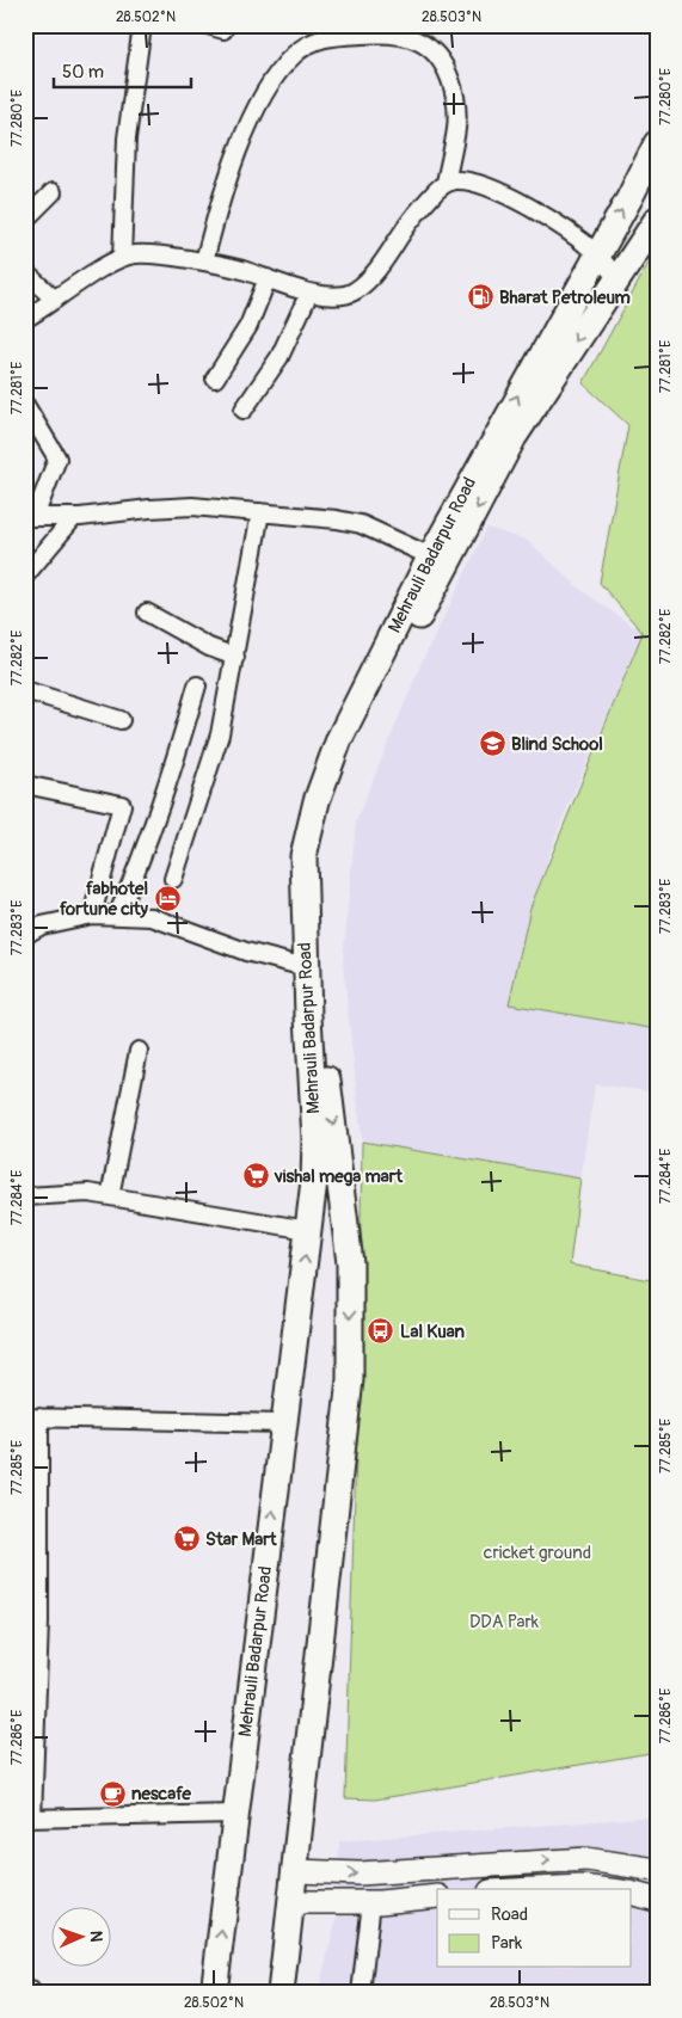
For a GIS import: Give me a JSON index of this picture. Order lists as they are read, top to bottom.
{
  "streets": {
    "main road": ["Mehrauli Badarpur Road"]
  },
  "parks": ["cricket ground", "DDA Park"],
  "places": {
    "fuel station": ["Bharat Petroleum"],
    "school or university": ["Blind School"],
    "hotel": ["fabhotel fortune city"],
    "supermarket": ["vishal mega mart", "Star Mart"],
    "bus stop": ["Lal Kuan"],
    "cafe": ["nescafe"]
  },
  "legend": ["Road", "Park"],
  "scale_bar": "50 m",
  "north": "right",
  "coordinates": [
    "28.502°N",
    "28.503°N",
    "77.280°E",
    "77.281°E",
    "77.282°E",
    "77.283°E",
    "77.284°E",
    "77.285°E",
    "77.286°E"
  ]
}
